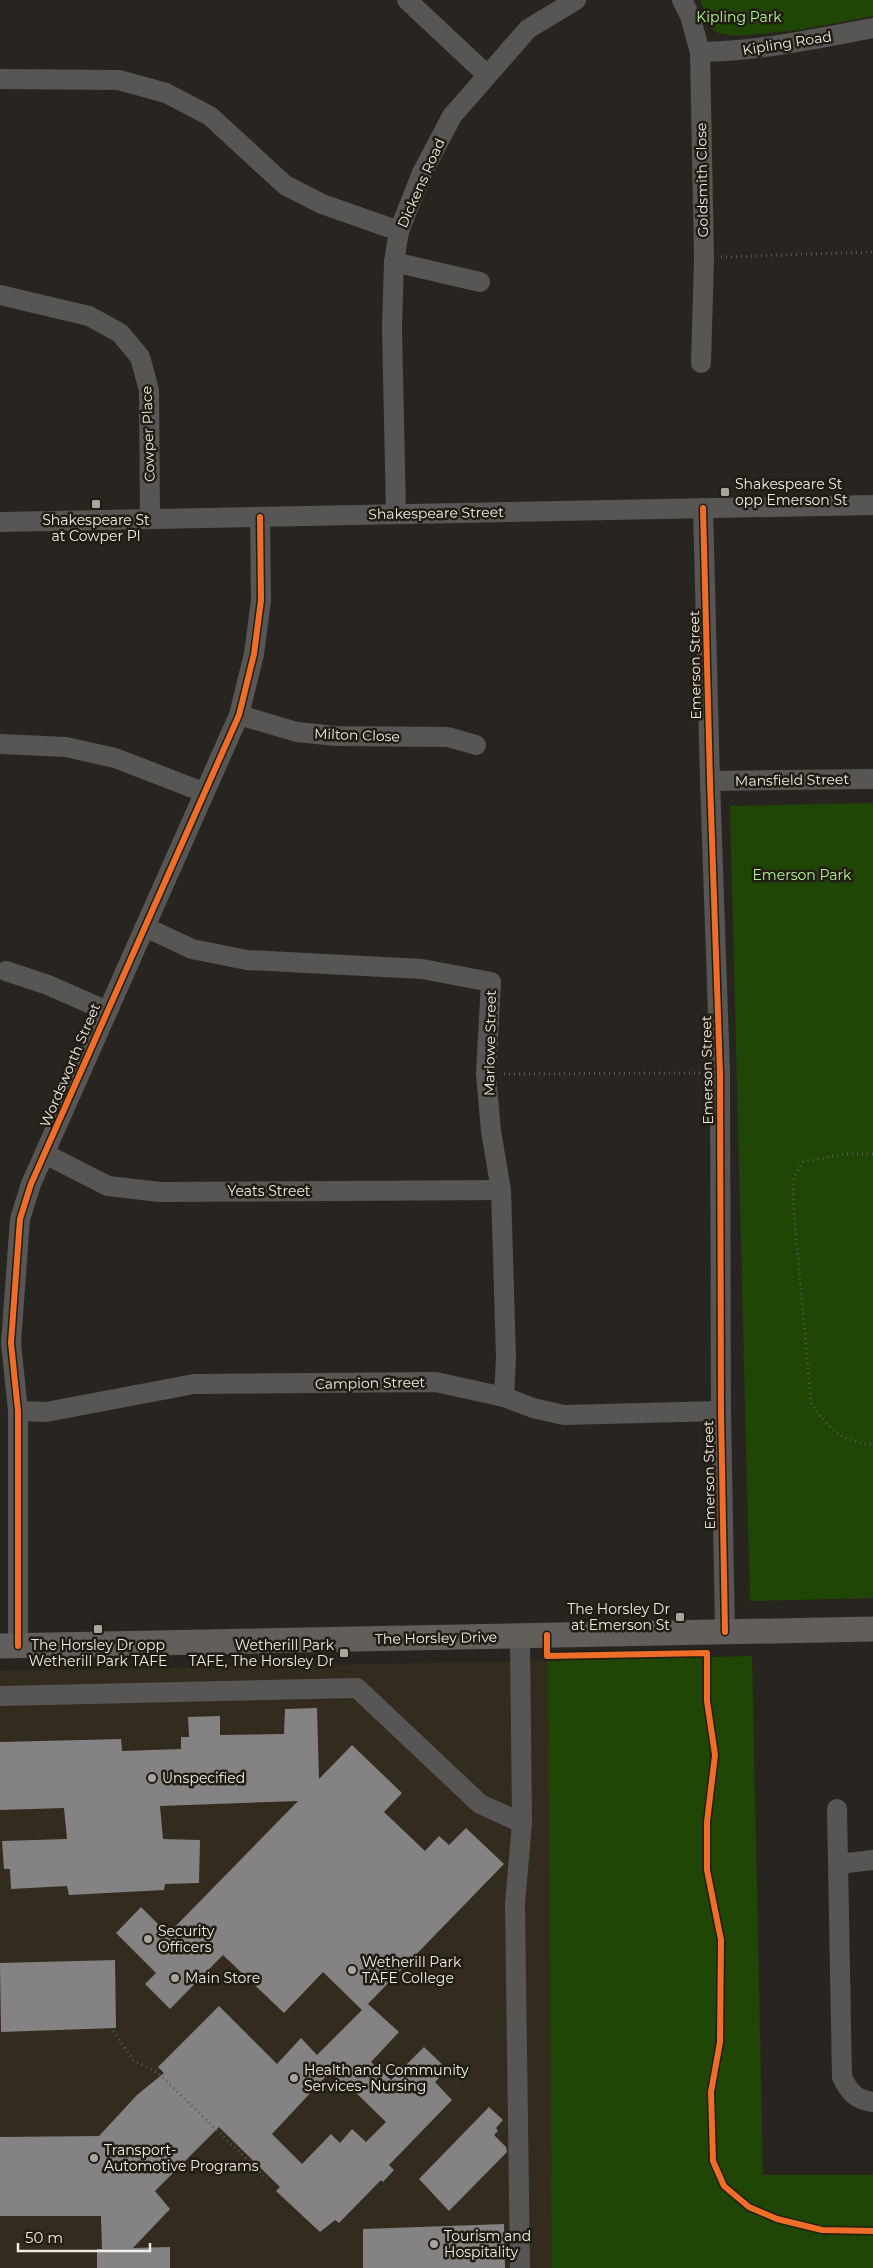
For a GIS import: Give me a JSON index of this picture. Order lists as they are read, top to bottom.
{
  "streets": {
    "main road": ["The Horsley Drive"],
    "street": [
      "Kipling Road",
      "Goldsmith Close",
      "Dickens Road",
      "Cowper Place",
      "Shakespeare Street",
      "Emerson Street",
      "Milton Close",
      "Mansfield Street",
      "Marlowe Street",
      "Wordsworth Street",
      "Yeats Street",
      "Campion Street"
    ]
  },
  "crossings": [
    ["Kipling Road", "Goldsmith Close"],
    ["Dickens Road", "Shakespeare Street"],
    ["Cowper Place", "Shakespeare Street"],
    ["Shakespeare Street", "Emerson Street"],
    ["Shakespeare Street", "Wordsworth Street"],
    ["Emerson Street", "Mansfield Street"],
    ["Emerson Street", "Campion Street"],
    ["Emerson Street", "The Horsley Drive"],
    ["Milton Close", "Wordsworth Street"],
    ["Marlowe Street", "Wordsworth Street"],
    ["Marlowe Street", "Yeats Street"],
    ["Marlowe Street", "Campion Street"],
    ["Wordsworth Street", "Yeats Street"],
    ["Wordsworth Street", "Campion Street"],
    ["Wordsworth Street", "The Horsley Drive"]
  ],
  "parks": ["Kipling Park", "Emerson Park"],
  "places": {
    "transit": [
      "Shakespeare St opp Emerson St",
      "Shakespeare St at Cowper Pl",
      "The Horsley Dr at Emerson St",
      "The Horsley Dr opp Wetherill Park TAFE",
      "Wetherill Park TAFE, The Horsley Dr"
    ],
    "other": [
      "Unspecified",
      "Security Officers",
      "Wetherill Park TAFE College",
      "Main Store",
      "Health and Community Services- Nursing",
      "Transport- Automotive Programs",
      "Tourism and Hospitality"
    ]
  },
  "scale_bar": "50 m"
}
